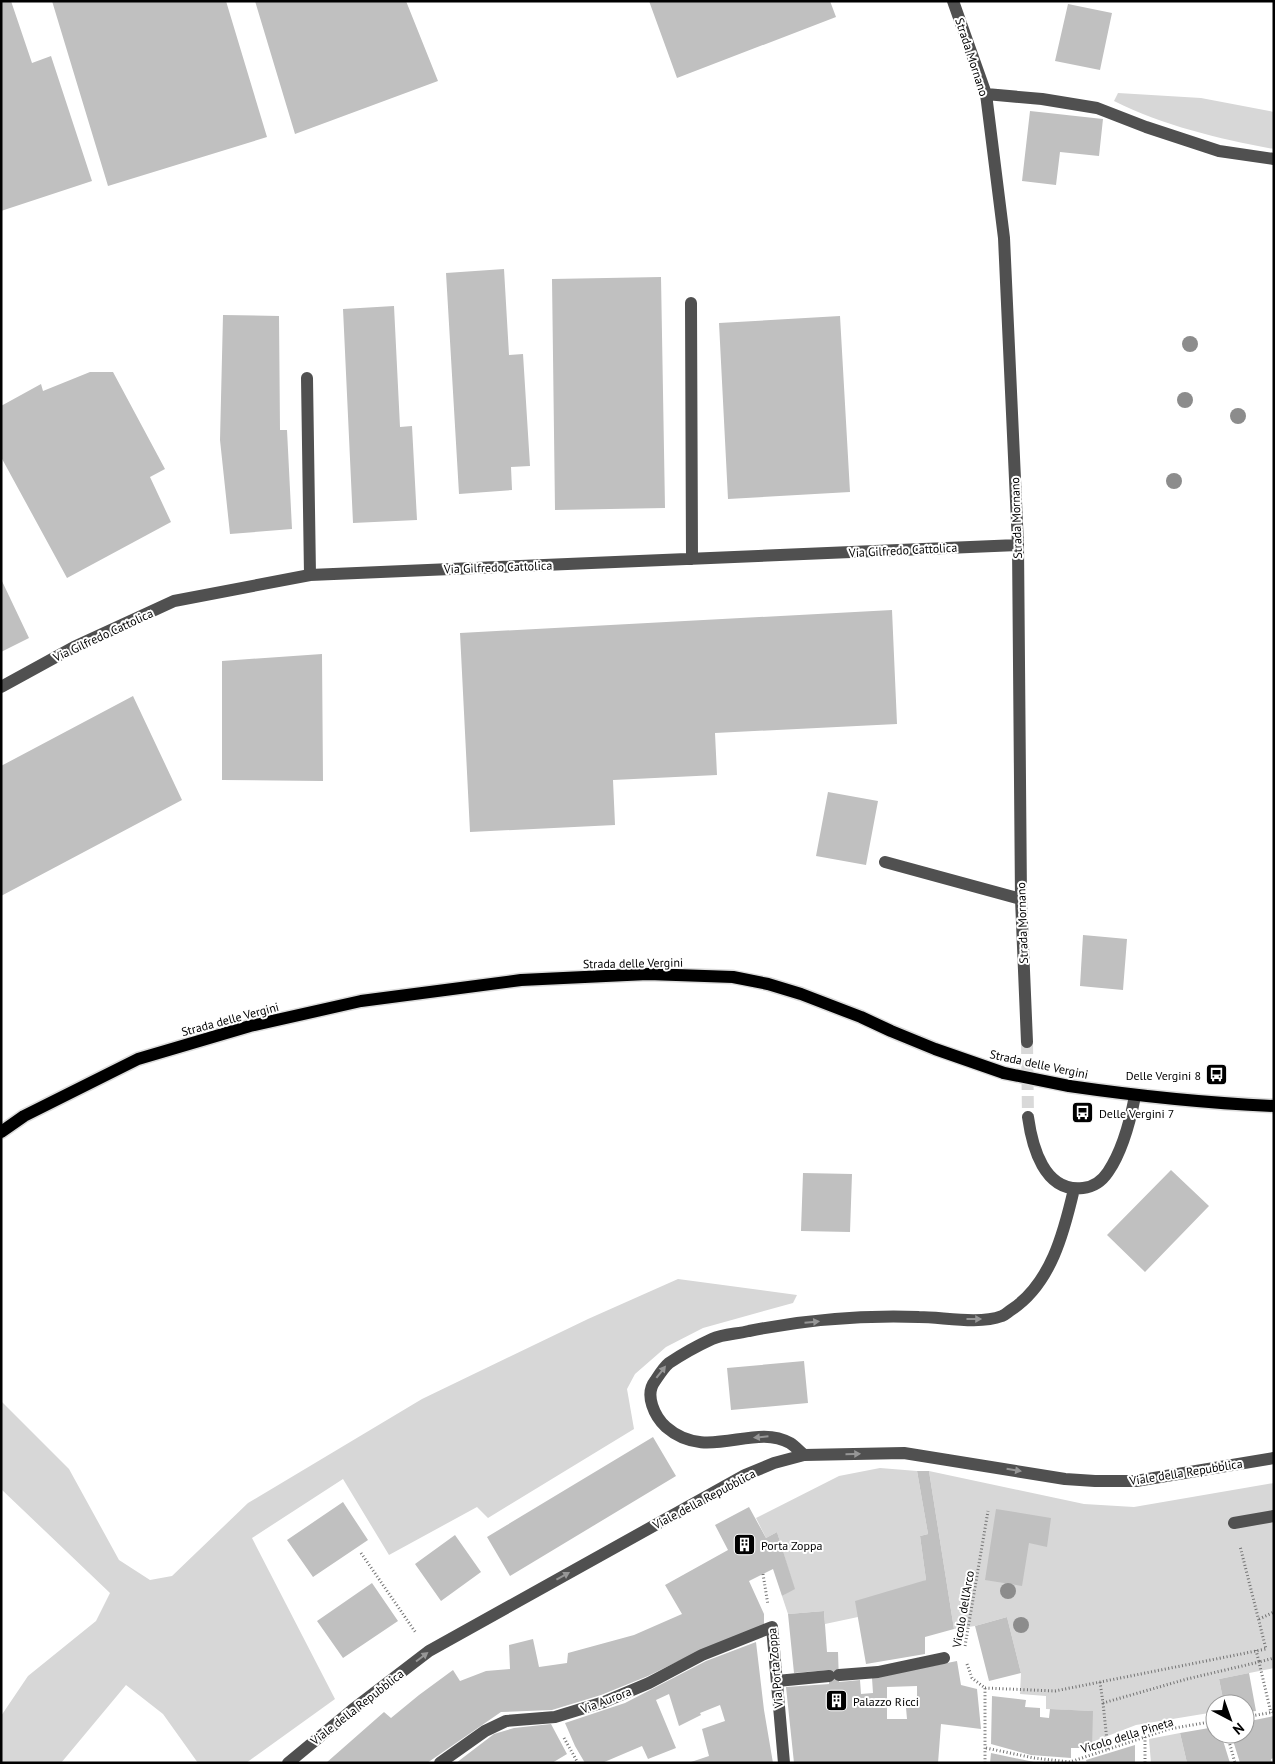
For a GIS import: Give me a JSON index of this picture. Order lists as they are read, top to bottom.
{
  "streets": {
    "main road": ["Strada delle Vergini"],
    "street": [
      "Strada Mornano",
      "Via Gilfredo Cattolica",
      "Viale della Repubblica",
      "Via Porta Zoppa",
      "Via Aurora"
    ],
    "path": ["Vicolo dell'Arco", "Vicolo della Pineta"]
  },
  "crossings": [
    ["Strada Mornano", "Via Gilfredo Cattolica"],
    ["Via Porta Zoppa", "Via Aurora"]
  ],
  "one_way": ["Viale della Repubblica"],
  "places": {
    "bus stop": ["Delle Vergini 8", "Delle Vergini 7"],
    "building": ["Porta Zoppa", "Palazzo Ricci"]
  },
  "north": "bottom right"
}
